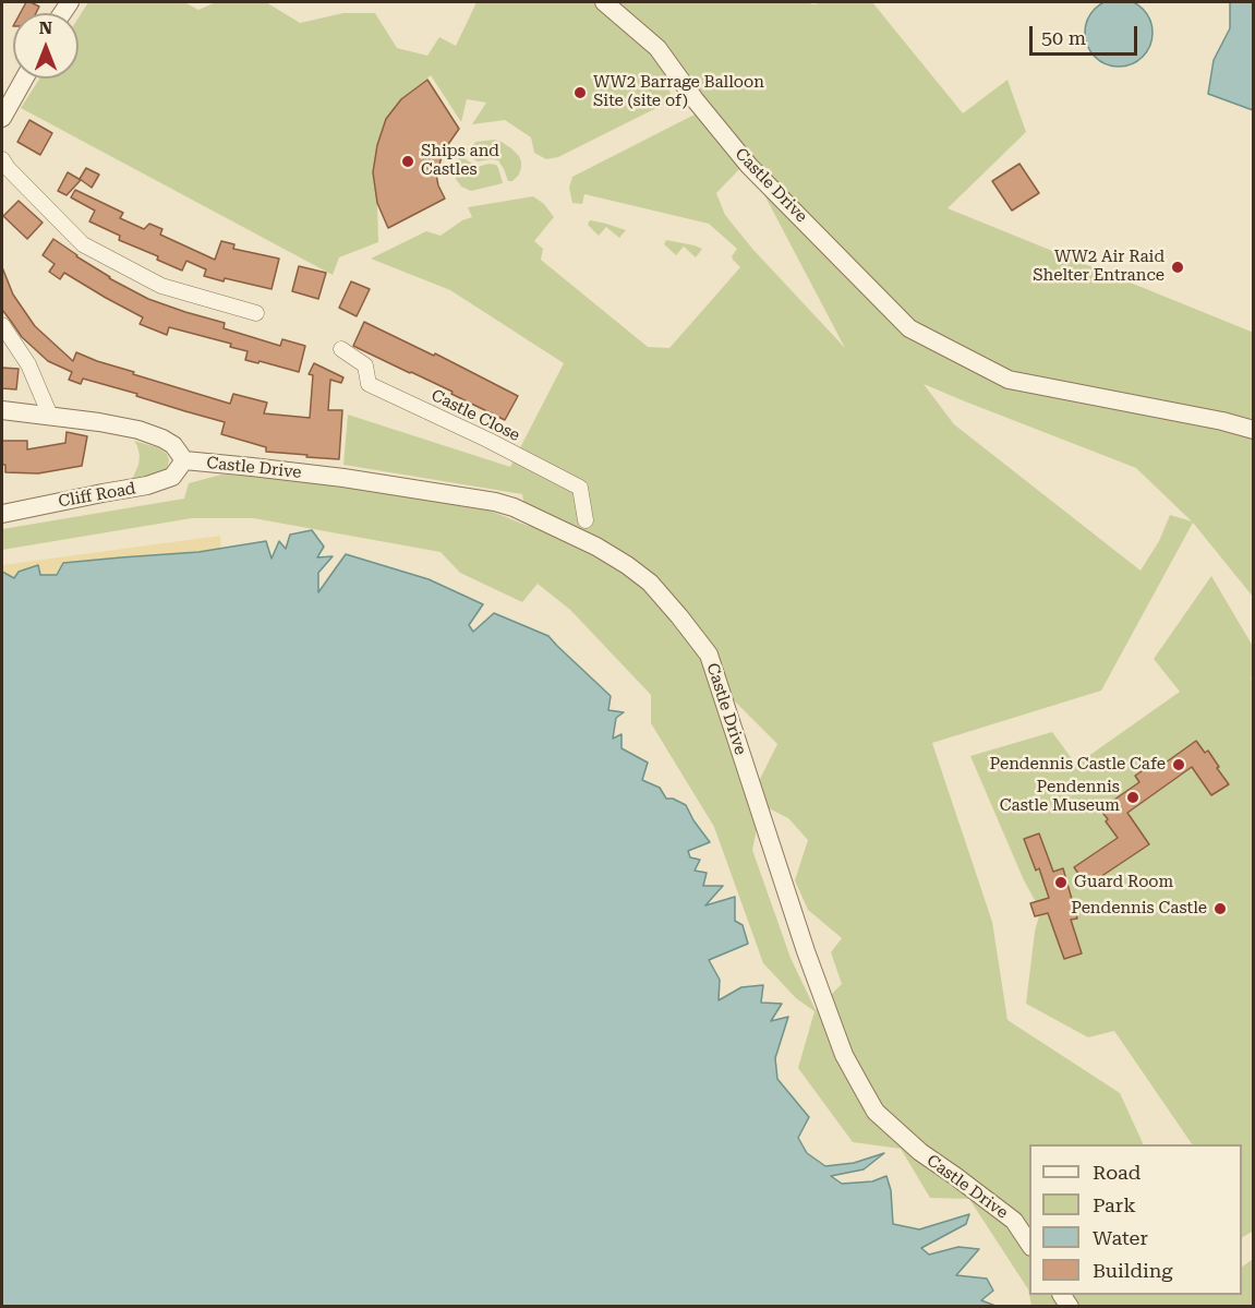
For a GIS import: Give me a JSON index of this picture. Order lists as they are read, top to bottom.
{
  "streets": {
    "street": ["Castle Drive", "Castle Close", "Cliff Road"]
  },
  "crossings": [
    ["Castle Drive", "Cliff Road"]
  ],
  "places": [
    "WW2 Barrage Balloon Site (site of)",
    "Ships and Castles",
    "WW2 Air Raid Shelter Entrance",
    "Pendennis Castle Cafe",
    "Pendennis Castle Museum",
    "Guard Room",
    "Pendennis Castle"
  ],
  "legend": [
    "Road",
    "Park",
    "Water",
    "Building"
  ],
  "scale_bar": "50 m",
  "north": "top"
}
